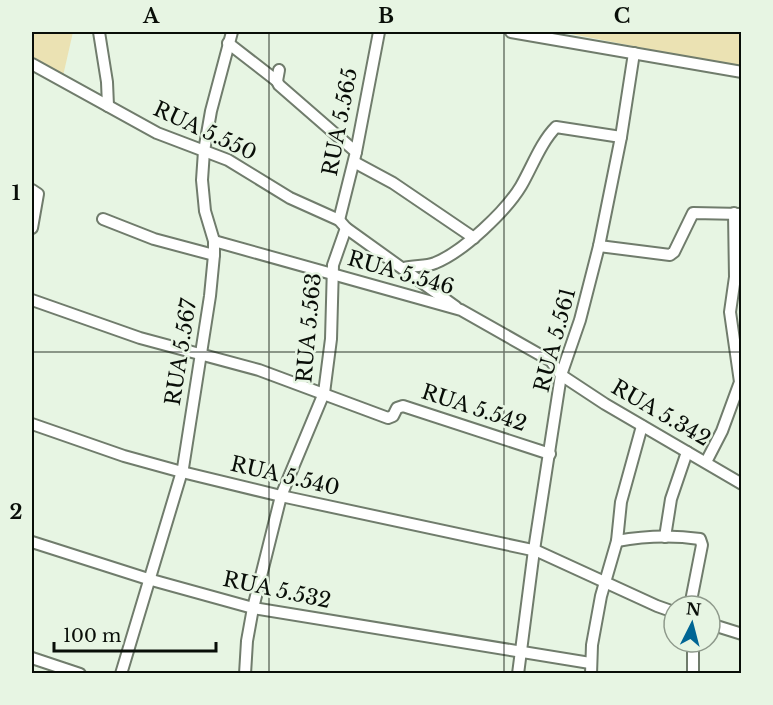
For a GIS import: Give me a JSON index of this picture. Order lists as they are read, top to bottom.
{
  "streets": {
    "street": [
      "RUA 5.565",
      "RUA 5.550",
      "RUA 5.546",
      "RUA 5.563",
      "RUA 5.561",
      "RUA 5.567",
      "RUA 5.542",
      "RUA 5.342",
      "RUA 5.540",
      "RUA 5.532"
    ]
  },
  "crossings": [
    ["RUA 5.565", "RUA 5.550"],
    ["RUA 5.565", "RUA 5.563"],
    ["RUA 5.550", "RUA 5.546"],
    ["RUA 5.550", "RUA 5.563"],
    ["RUA 5.550", "RUA 5.567"],
    ["RUA 5.546", "RUA 5.563"],
    ["RUA 5.546", "RUA 5.561"],
    ["RUA 5.546", "RUA 5.567"],
    ["RUA 5.546", "RUA 5.342"],
    ["RUA 5.563", "RUA 5.542"],
    ["RUA 5.563", "RUA 5.540"],
    ["RUA 5.563", "RUA 5.532"],
    ["RUA 5.561", "RUA 5.542"],
    ["RUA 5.561", "RUA 5.342"],
    ["RUA 5.561", "RUA 5.540"],
    ["RUA 5.561", "RUA 5.532"],
    ["RUA 5.567", "RUA 5.540"],
    ["RUA 5.567", "RUA 5.532"]
  ],
  "scale_bar": "100 m",
  "north": "top",
  "grid": {
    "columns": ["A", "B", "C"],
    "rows": ["1", "2"]
  }
}
